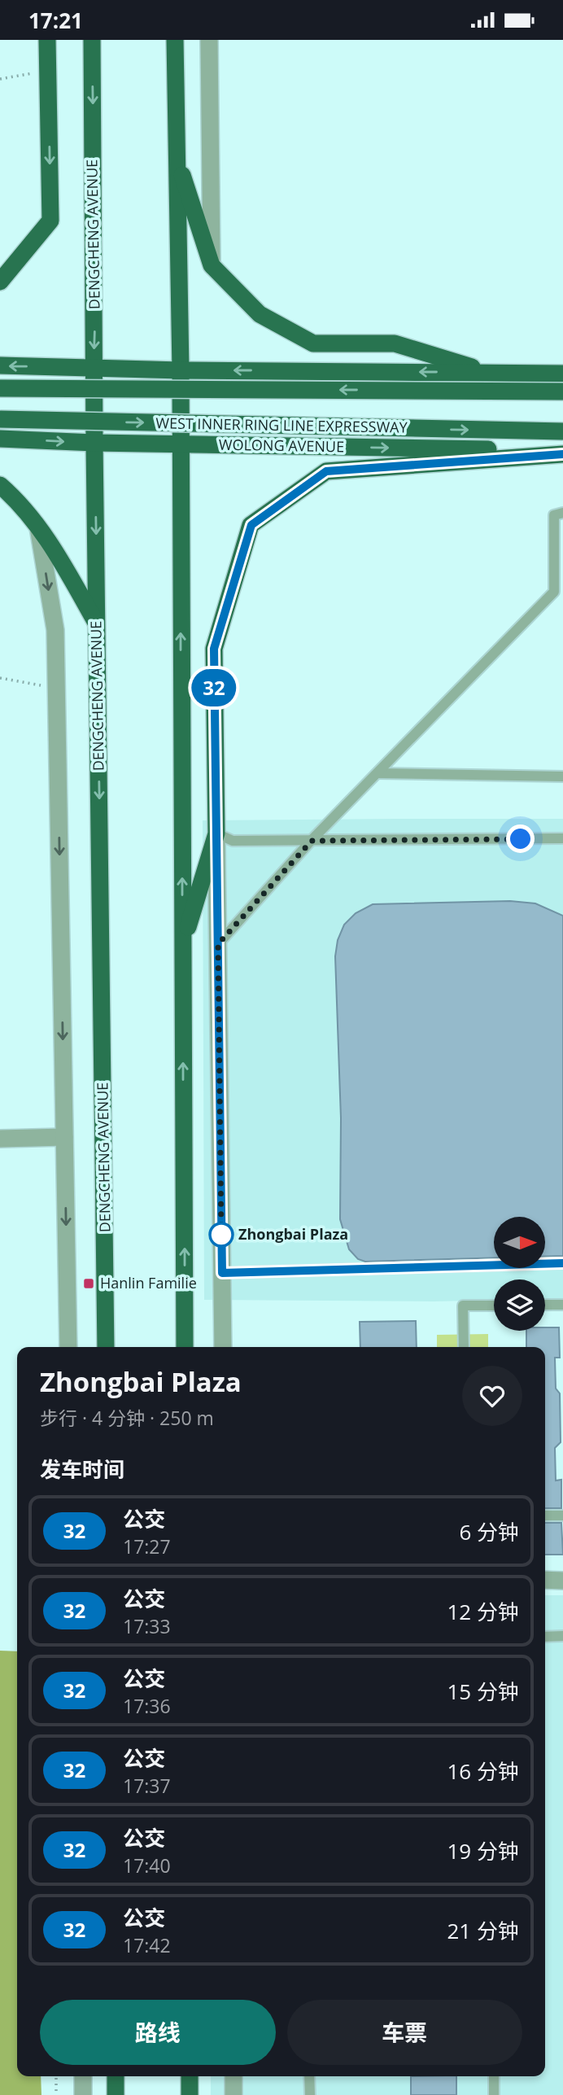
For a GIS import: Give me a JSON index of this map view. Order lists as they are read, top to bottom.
{
  "streets": {
    "highway": ["DENGCHENG AVENUE", "WEST INNER RING LINE EXPRESSWAY", "WOLONG AVENUE"]
  },
  "crossings": [
    ["DENGCHENG AVENUE", "WOLONG AVENUE"]
  ],
  "places": {
    "other": ["Zhongbai Plaza"],
    "transit": ["Hanlin Familie"]
  },
  "lines": ["bus line 32"],
  "north": "right",
  "page": {
    "status": "17:21",
    "on_map": "32",
    "heading": [
      ["Zhongbai Plaza", "步行 · 4 分钟 · 250 m"],
      "发车时间"
    ],
    "list": [
      {
        "mark": "32",
        "name": "公交",
        "note": "17:27",
        "value": "6 分钟"
      },
      {
        "mark": "32",
        "name": "公交",
        "note": "17:33",
        "value": "12 分钟"
      },
      {
        "mark": "32",
        "name": "公交",
        "note": "17:36",
        "value": "15 分钟"
      },
      {
        "mark": "32",
        "name": "公交",
        "note": "17:37",
        "value": "16 分钟"
      },
      {
        "mark": "32",
        "name": "公交",
        "note": "17:40",
        "value": "19 分钟"
      },
      {
        "mark": "32",
        "name": "公交",
        "note": "17:42",
        "value": "21 分钟"
      }
    ],
    "buttons": ["路线", "车票"]
  }
}
